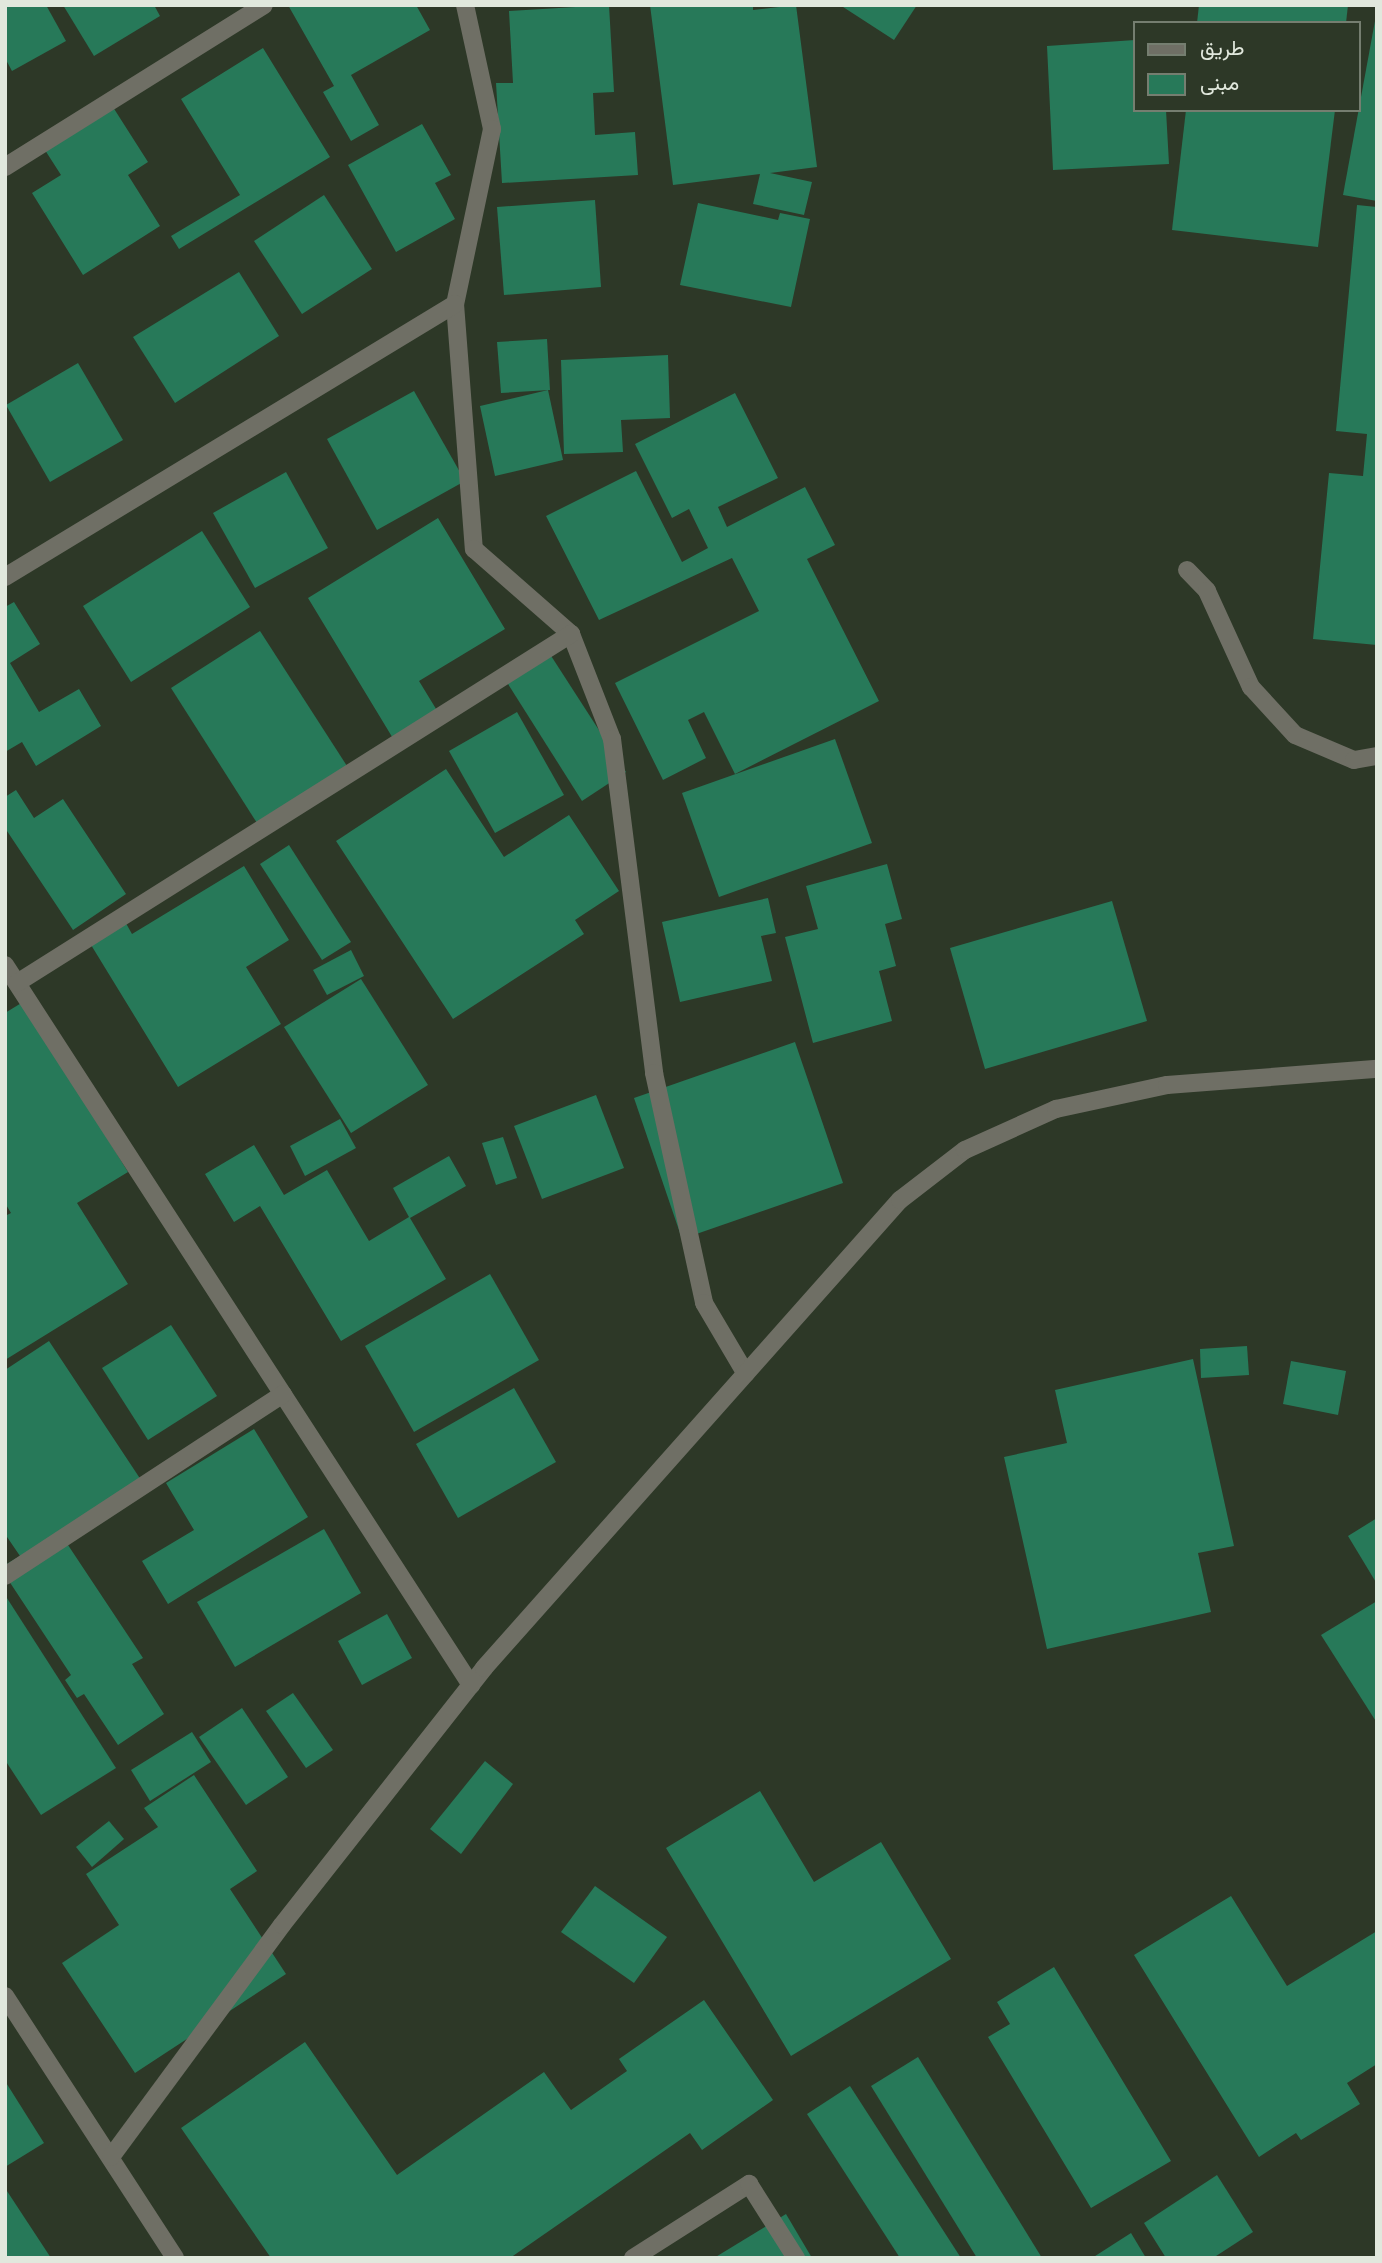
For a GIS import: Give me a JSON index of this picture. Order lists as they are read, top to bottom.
{
  "legend": ["طريق", "مبنى"]
}
